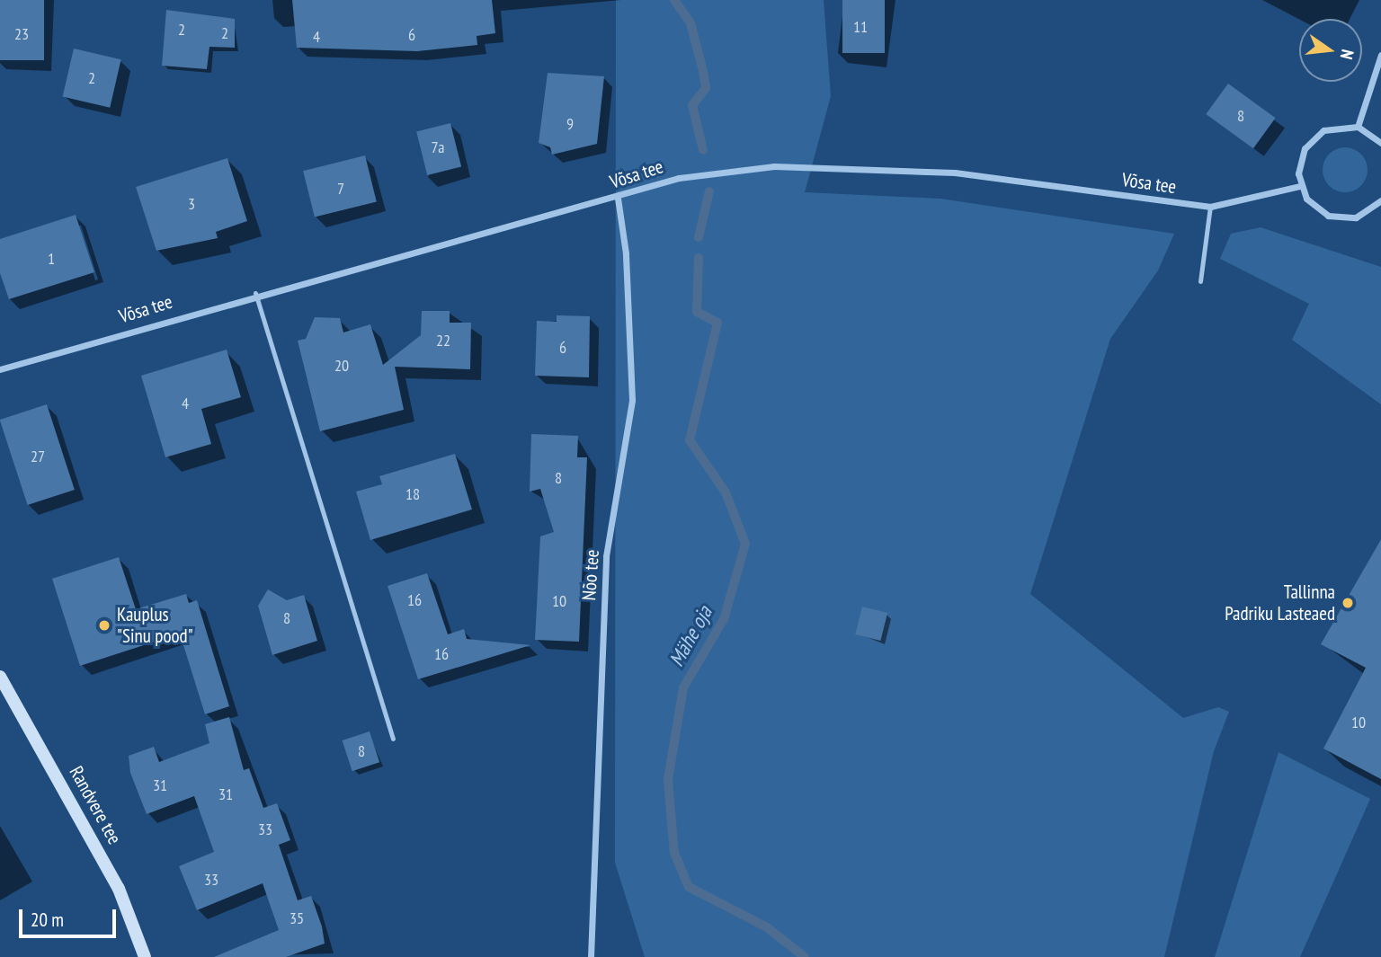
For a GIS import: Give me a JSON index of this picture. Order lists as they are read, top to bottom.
{
  "streets": {
    "main road": ["Randvere tee"],
    "street": ["Võsa tee", "Nõo tee"]
  },
  "crossings": [
    ["Võsa tee", "Nõo tee"]
  ],
  "water": ["Mähe oja"],
  "places": ["Tallinna Padriku Lasteaed", "Kauplus \"Sinu pood\""],
  "house_numbers": [
    "11",
    "2",
    "2",
    "23",
    "6",
    "4",
    "2",
    "8",
    "9",
    "7a",
    "7",
    "3",
    "1",
    "22",
    "6",
    "20",
    "4",
    "27",
    "8",
    "18",
    "16",
    "10",
    "8",
    "16",
    "10",
    "8",
    "31",
    "31",
    "33",
    "33",
    "35"
  ],
  "scale_bar": "20 m",
  "north": "right"
}
